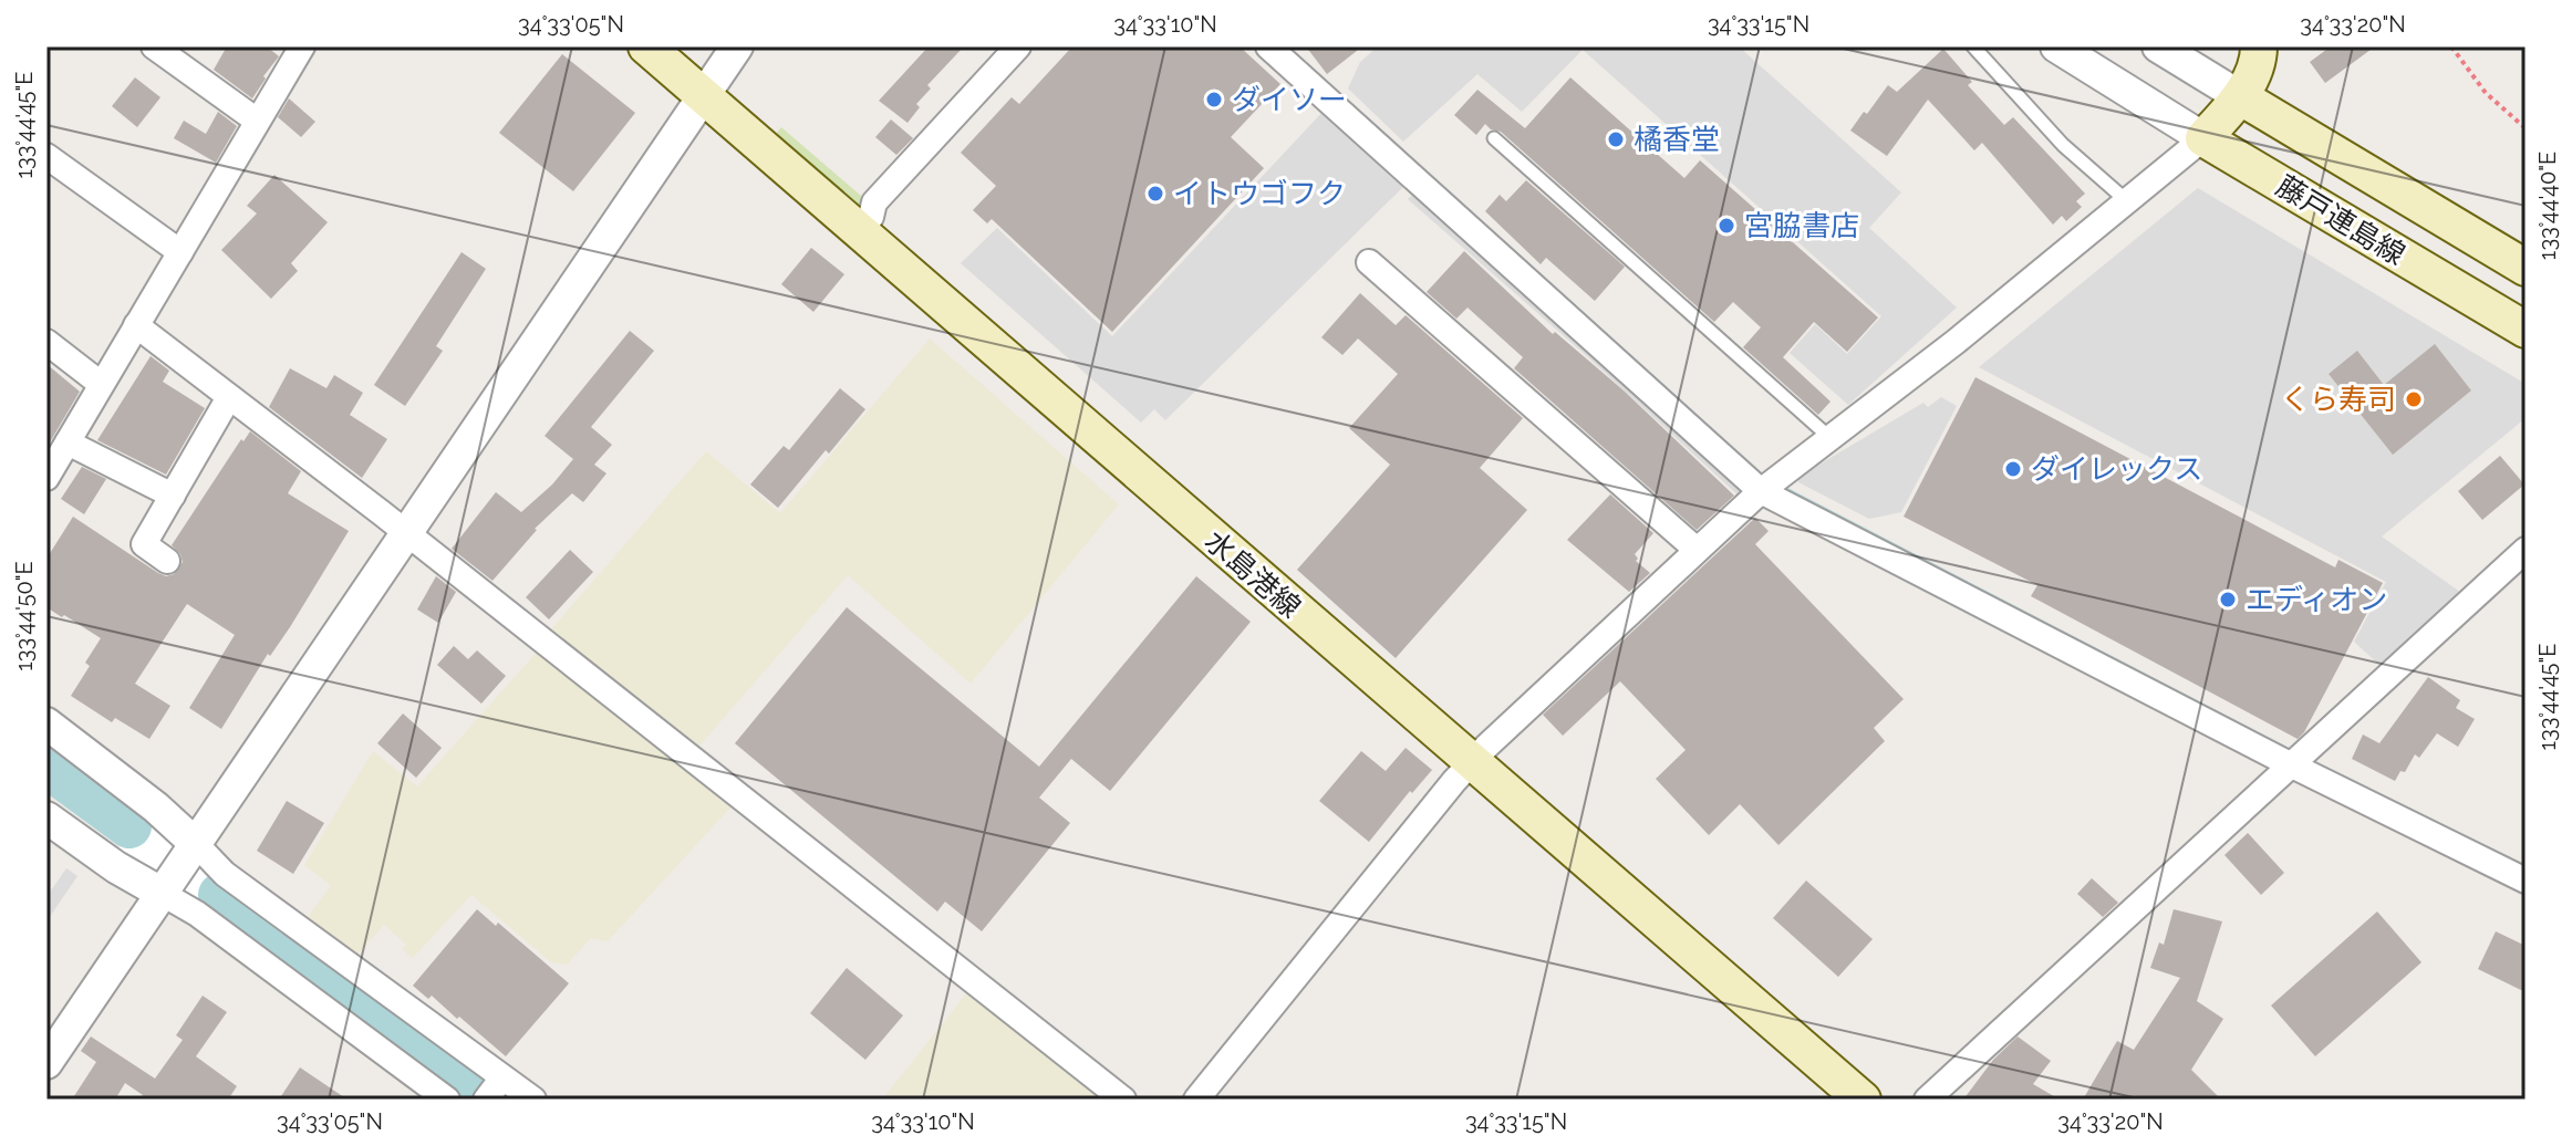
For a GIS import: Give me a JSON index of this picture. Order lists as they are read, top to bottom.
{
  "streets": {
    "main road": ["藤戸連島線", "水島港線"]
  },
  "places": [
    "ダイソー",
    "橘香堂",
    "イトウゴフク",
    "宮脇書店",
    "くら寿司",
    "ダイレックス",
    "エディオン"
  ],
  "coordinates": [
    "34°33'05\"N",
    "34°33'10\"N",
    "34°33'15\"N",
    "34°33'20\"N",
    "133°44'45\"E",
    "133°44'40\"E",
    "133°44'50\"E"
  ]
}
